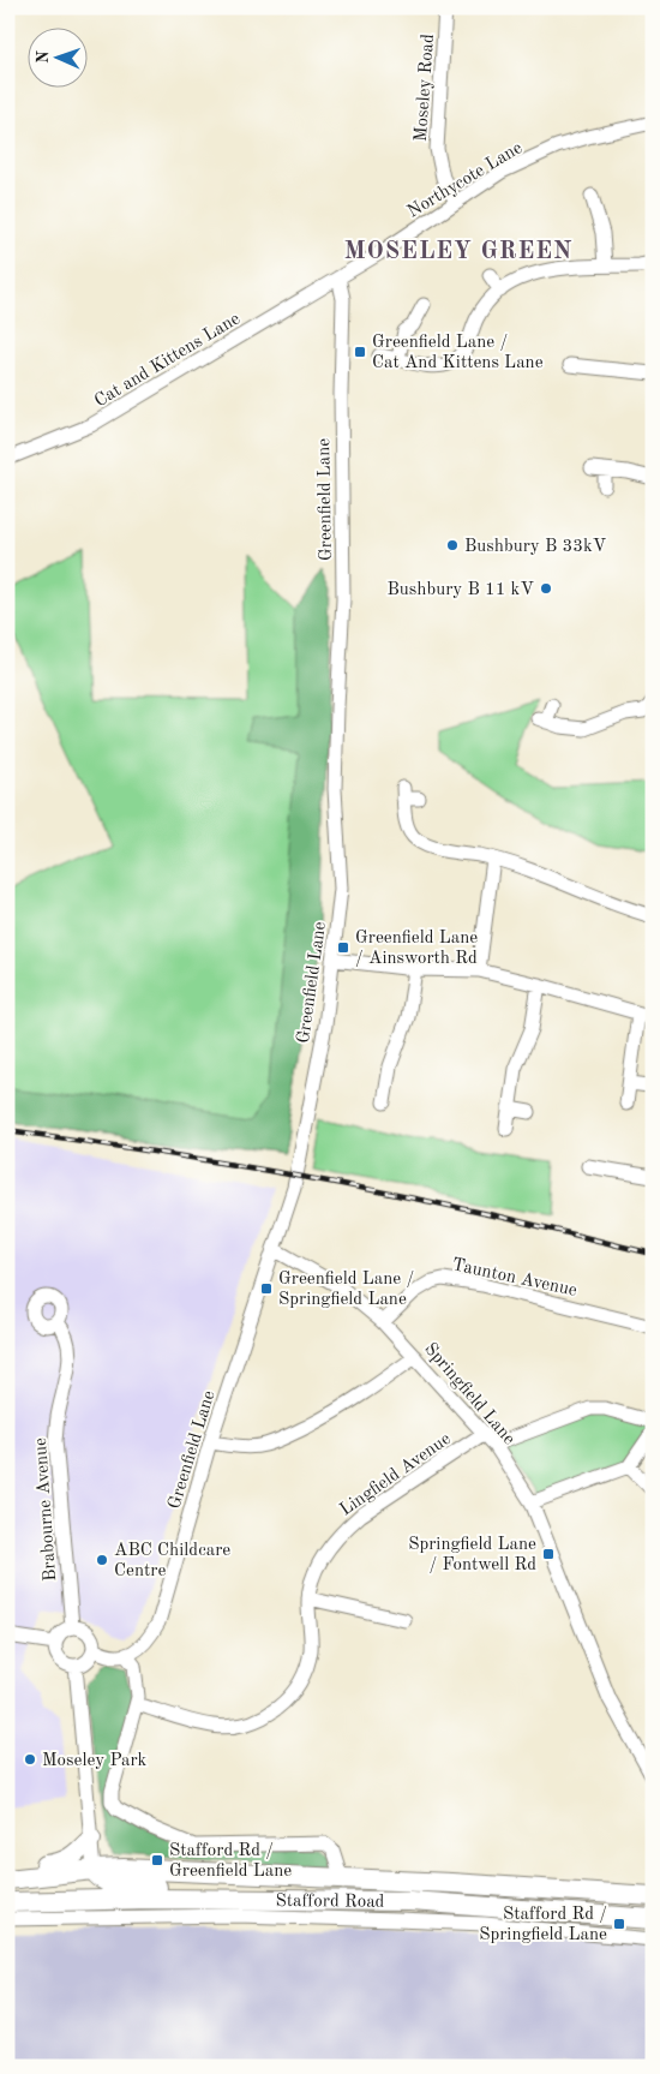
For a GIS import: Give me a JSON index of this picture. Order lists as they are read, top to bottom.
{
  "streets": {
    "highway": ["Stafford Road"],
    "street": [
      "Moseley Road",
      "Northycote Lane",
      "Cat and Kittens Lane",
      "Greenfield Lane",
      "Taunton Avenue",
      "Springfield Lane",
      "Lingfield Avenue",
      "Brabourne Avenue"
    ]
  },
  "crossings": [
    ["Moseley Road", "Northycote Lane"],
    ["Northycote Lane", "Cat and Kittens Lane"],
    ["Northycote Lane", "Greenfield Lane"],
    ["Cat and Kittens Lane", "Greenfield Lane"],
    ["Greenfield Lane", "Springfield Lane"],
    ["Taunton Avenue", "Springfield Lane"],
    ["Springfield Lane", "Lingfield Avenue"],
    ["Lingfield Avenue", "Stafford Road"]
  ],
  "districts": ["MOSELEY GREEN"],
  "places": {
    "transit": [
      "Greenfield Lane / Cat And Kittens Lane",
      "Greenfield Lane / Ainsworth Rd",
      "Greenfield Lane / Springfield Lane",
      "Springfield Lane / Fontwell Rd",
      "Stafford Rd / Greenfield Lane",
      "Stafford Rd / Springfield Lane"
    ],
    "other": [
      "Bushbury B 33kV",
      "Bushbury B 11 kV",
      "ABC Childcare Centre",
      "Moseley Park"
    ]
  },
  "north": "left"
}
